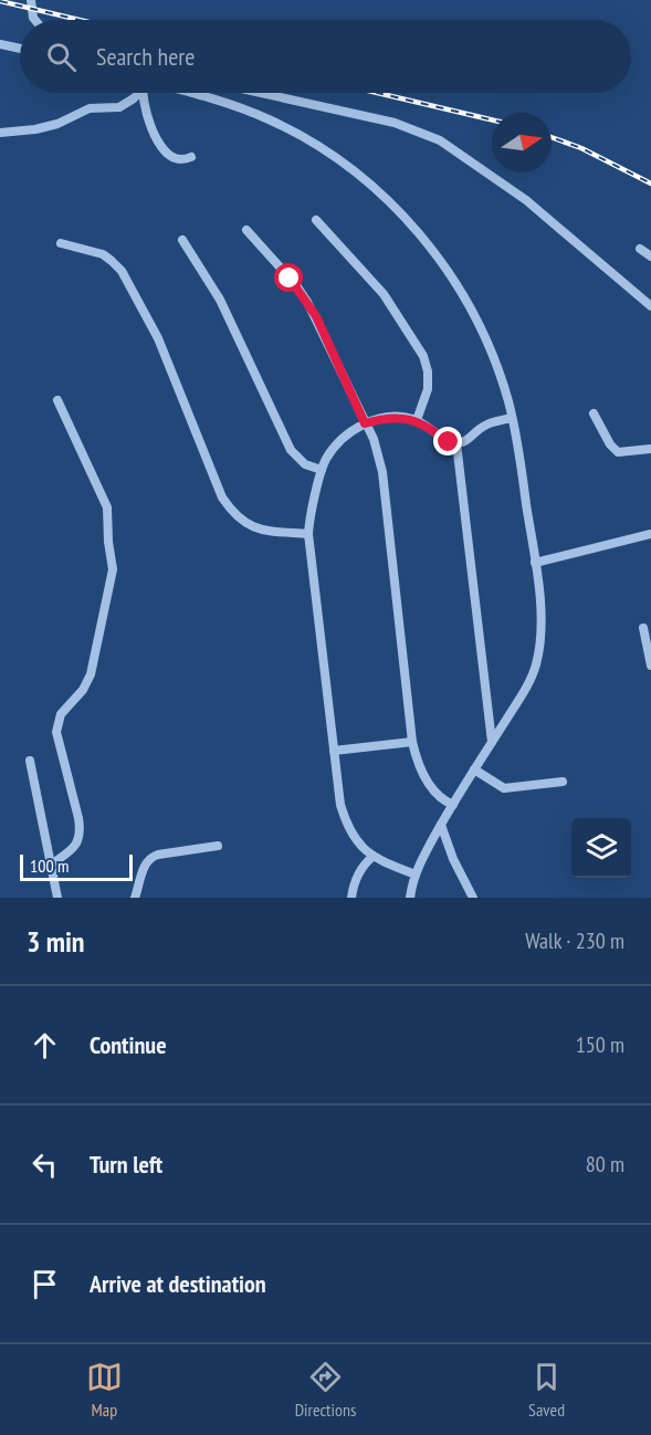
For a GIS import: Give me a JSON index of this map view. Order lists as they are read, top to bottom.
{
  "scale_bar": "100 m",
  "north": "right",
  "page": {
    "search": "Search here",
    "scale": "100 m",
    "heading": ["3 min", "Walk · 230 m"],
    "list": [
      ["Continue", "150 m"],
      ["Turn left", "80 m"],
      "Arrive at destination"
    ],
    "nav": ["Map", "Directions", "Saved"]
  }
}
